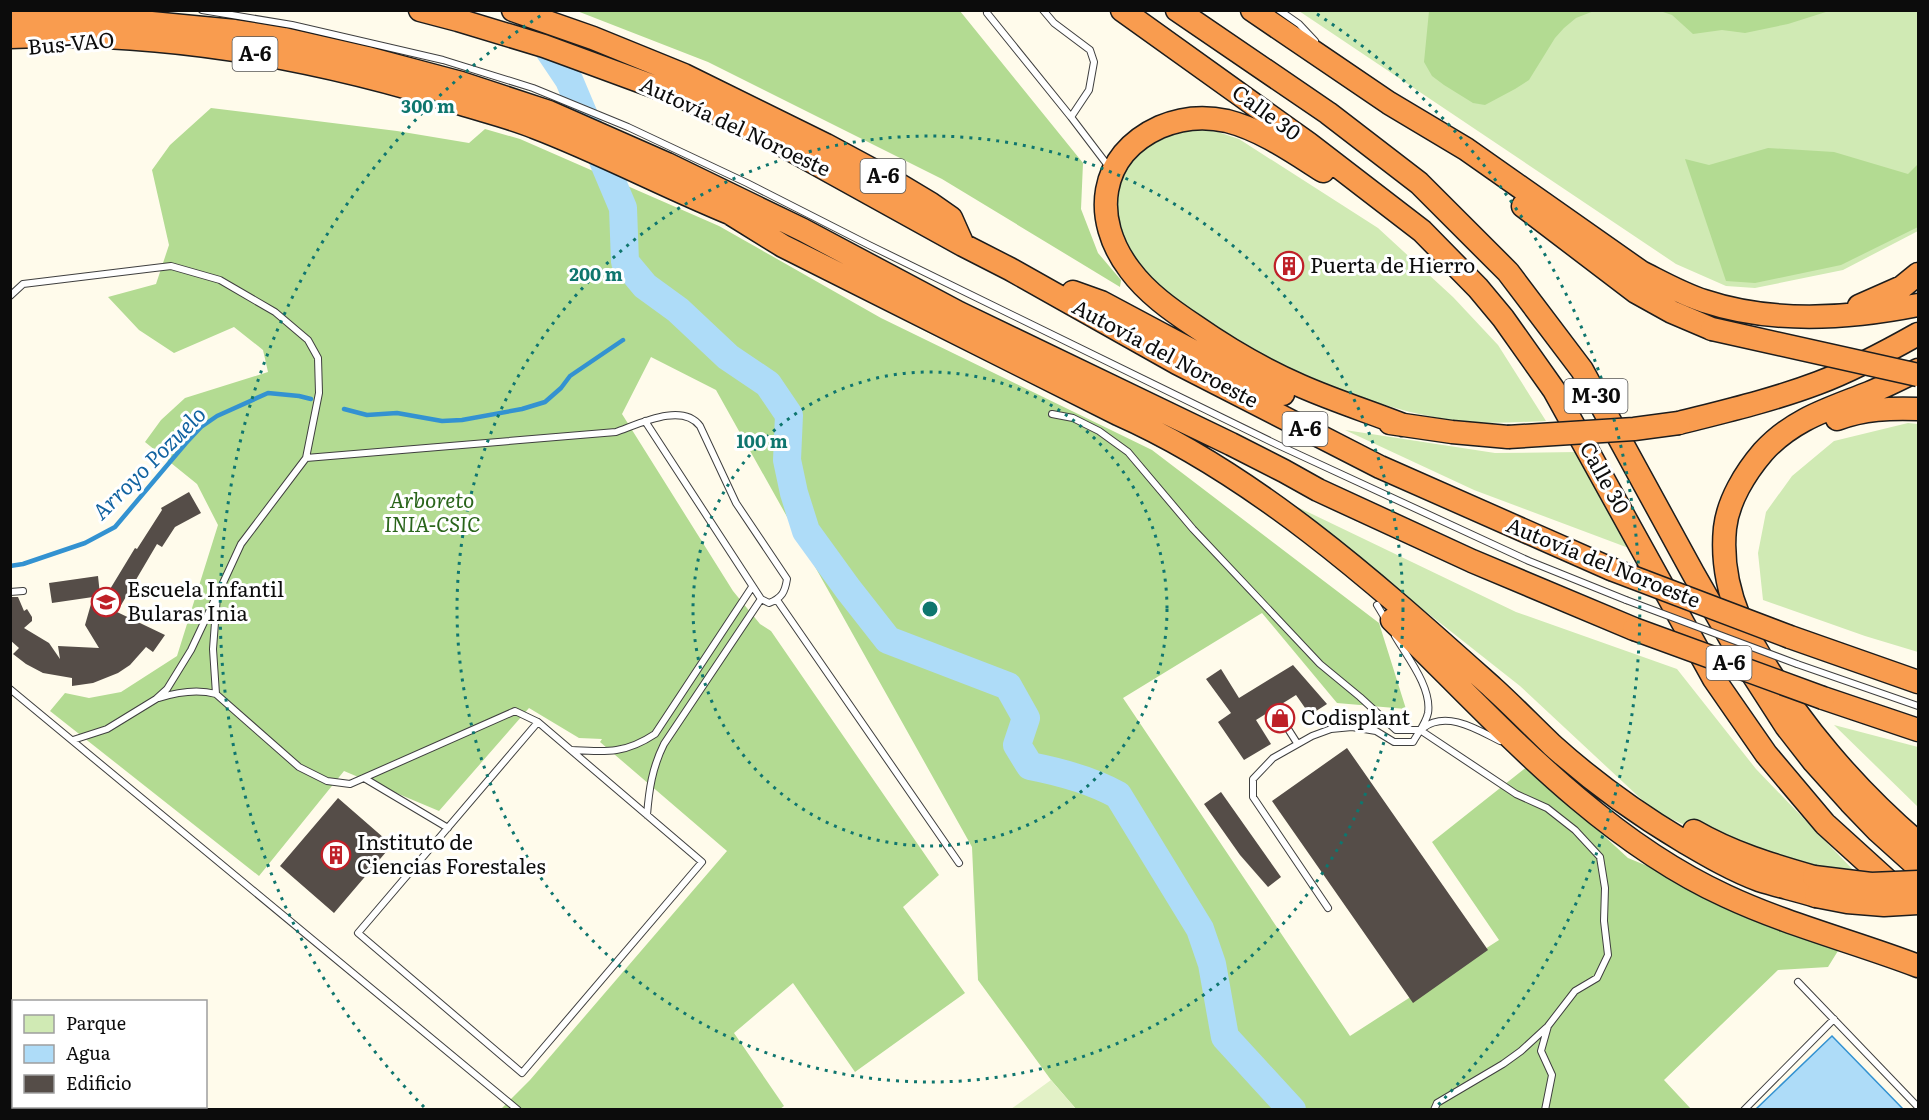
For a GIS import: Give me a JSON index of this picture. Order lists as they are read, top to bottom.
{
  "streets": {
    "highway": [
      "Bus-VAO",
      "A-6",
      "Calle 30",
      "Autovía del Noroeste",
      "M-30"
    ]
  },
  "crossings": [
    ["Bus-VAO", "A-6"],
    ["A-6", "Autovía del Noroeste"]
  ],
  "water": ["Arroyo Pozuelo"],
  "parks": ["Arboreto INIA-CSIC"],
  "places": {
    "building": ["Puerta de Hierro", "Instituto de Ciencias Forestales"],
    "school or university": ["Escuela Infantil Bularas Inia"],
    "shop": ["Codisplant"]
  },
  "legend": ["Parque", "Agua", "Edificio"],
  "rings": ["300 m", "200 m", "100 m"]
}
